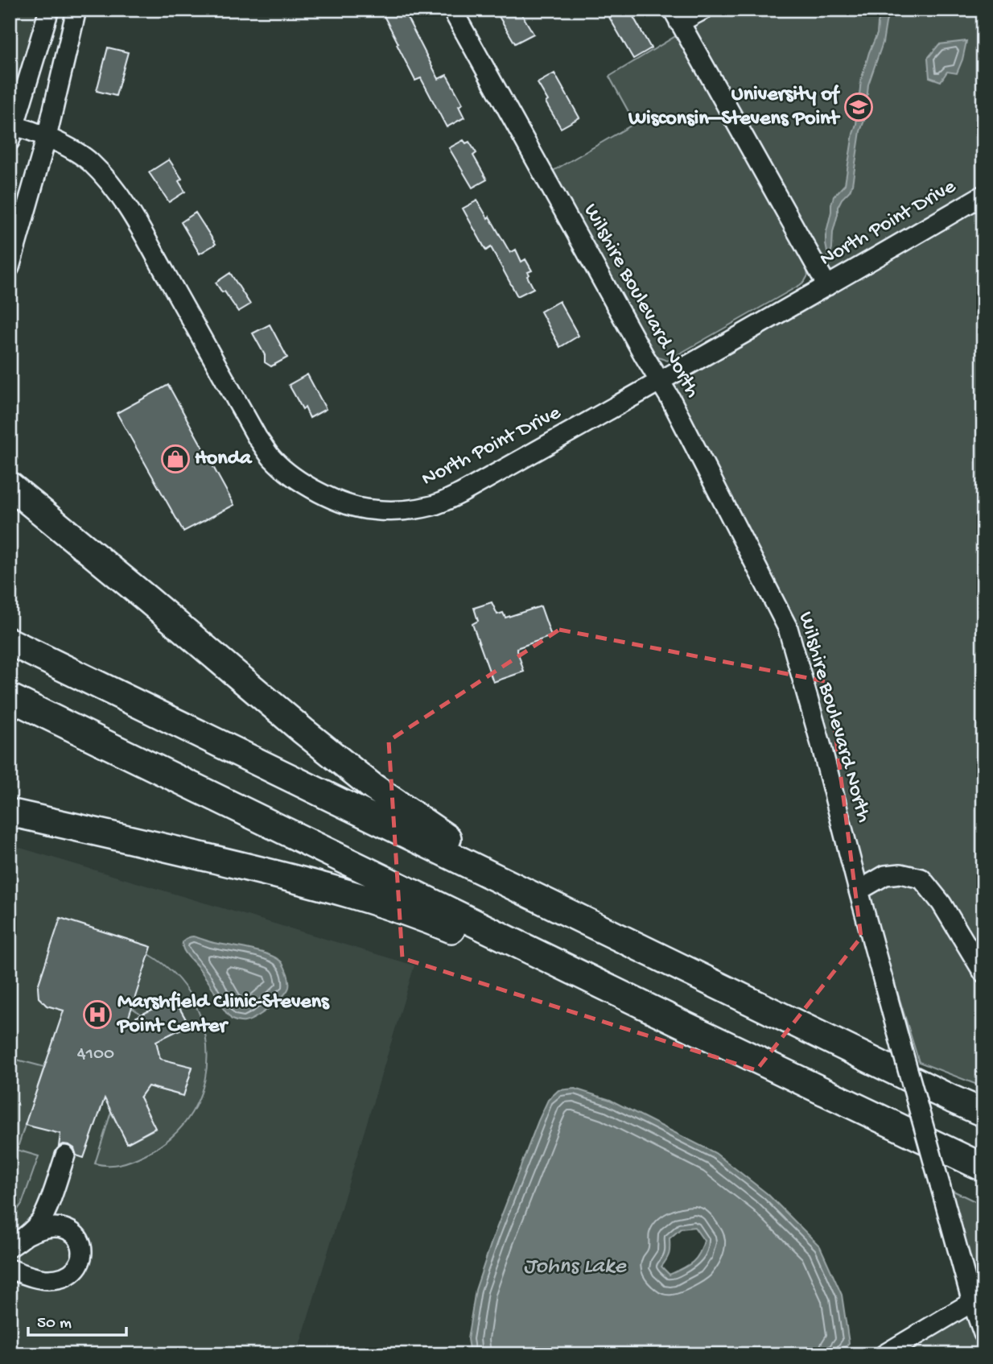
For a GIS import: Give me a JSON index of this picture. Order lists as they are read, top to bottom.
{
  "streets": {
    "street": ["North Point Drive", "Wilshire Boulevard North"]
  },
  "crossings": [
    ["North Point Drive", "Wilshire Boulevard North"]
  ],
  "water": ["Johns Lake"],
  "places": {
    "school or university": ["University of Wisconsin–Stevens Point"],
    "shop": ["Honda"],
    "hospital": ["Marshfield Clinic-Stevens Point Center"]
  },
  "house_numbers": ["4100"],
  "scale_bar": "50 m"
}
